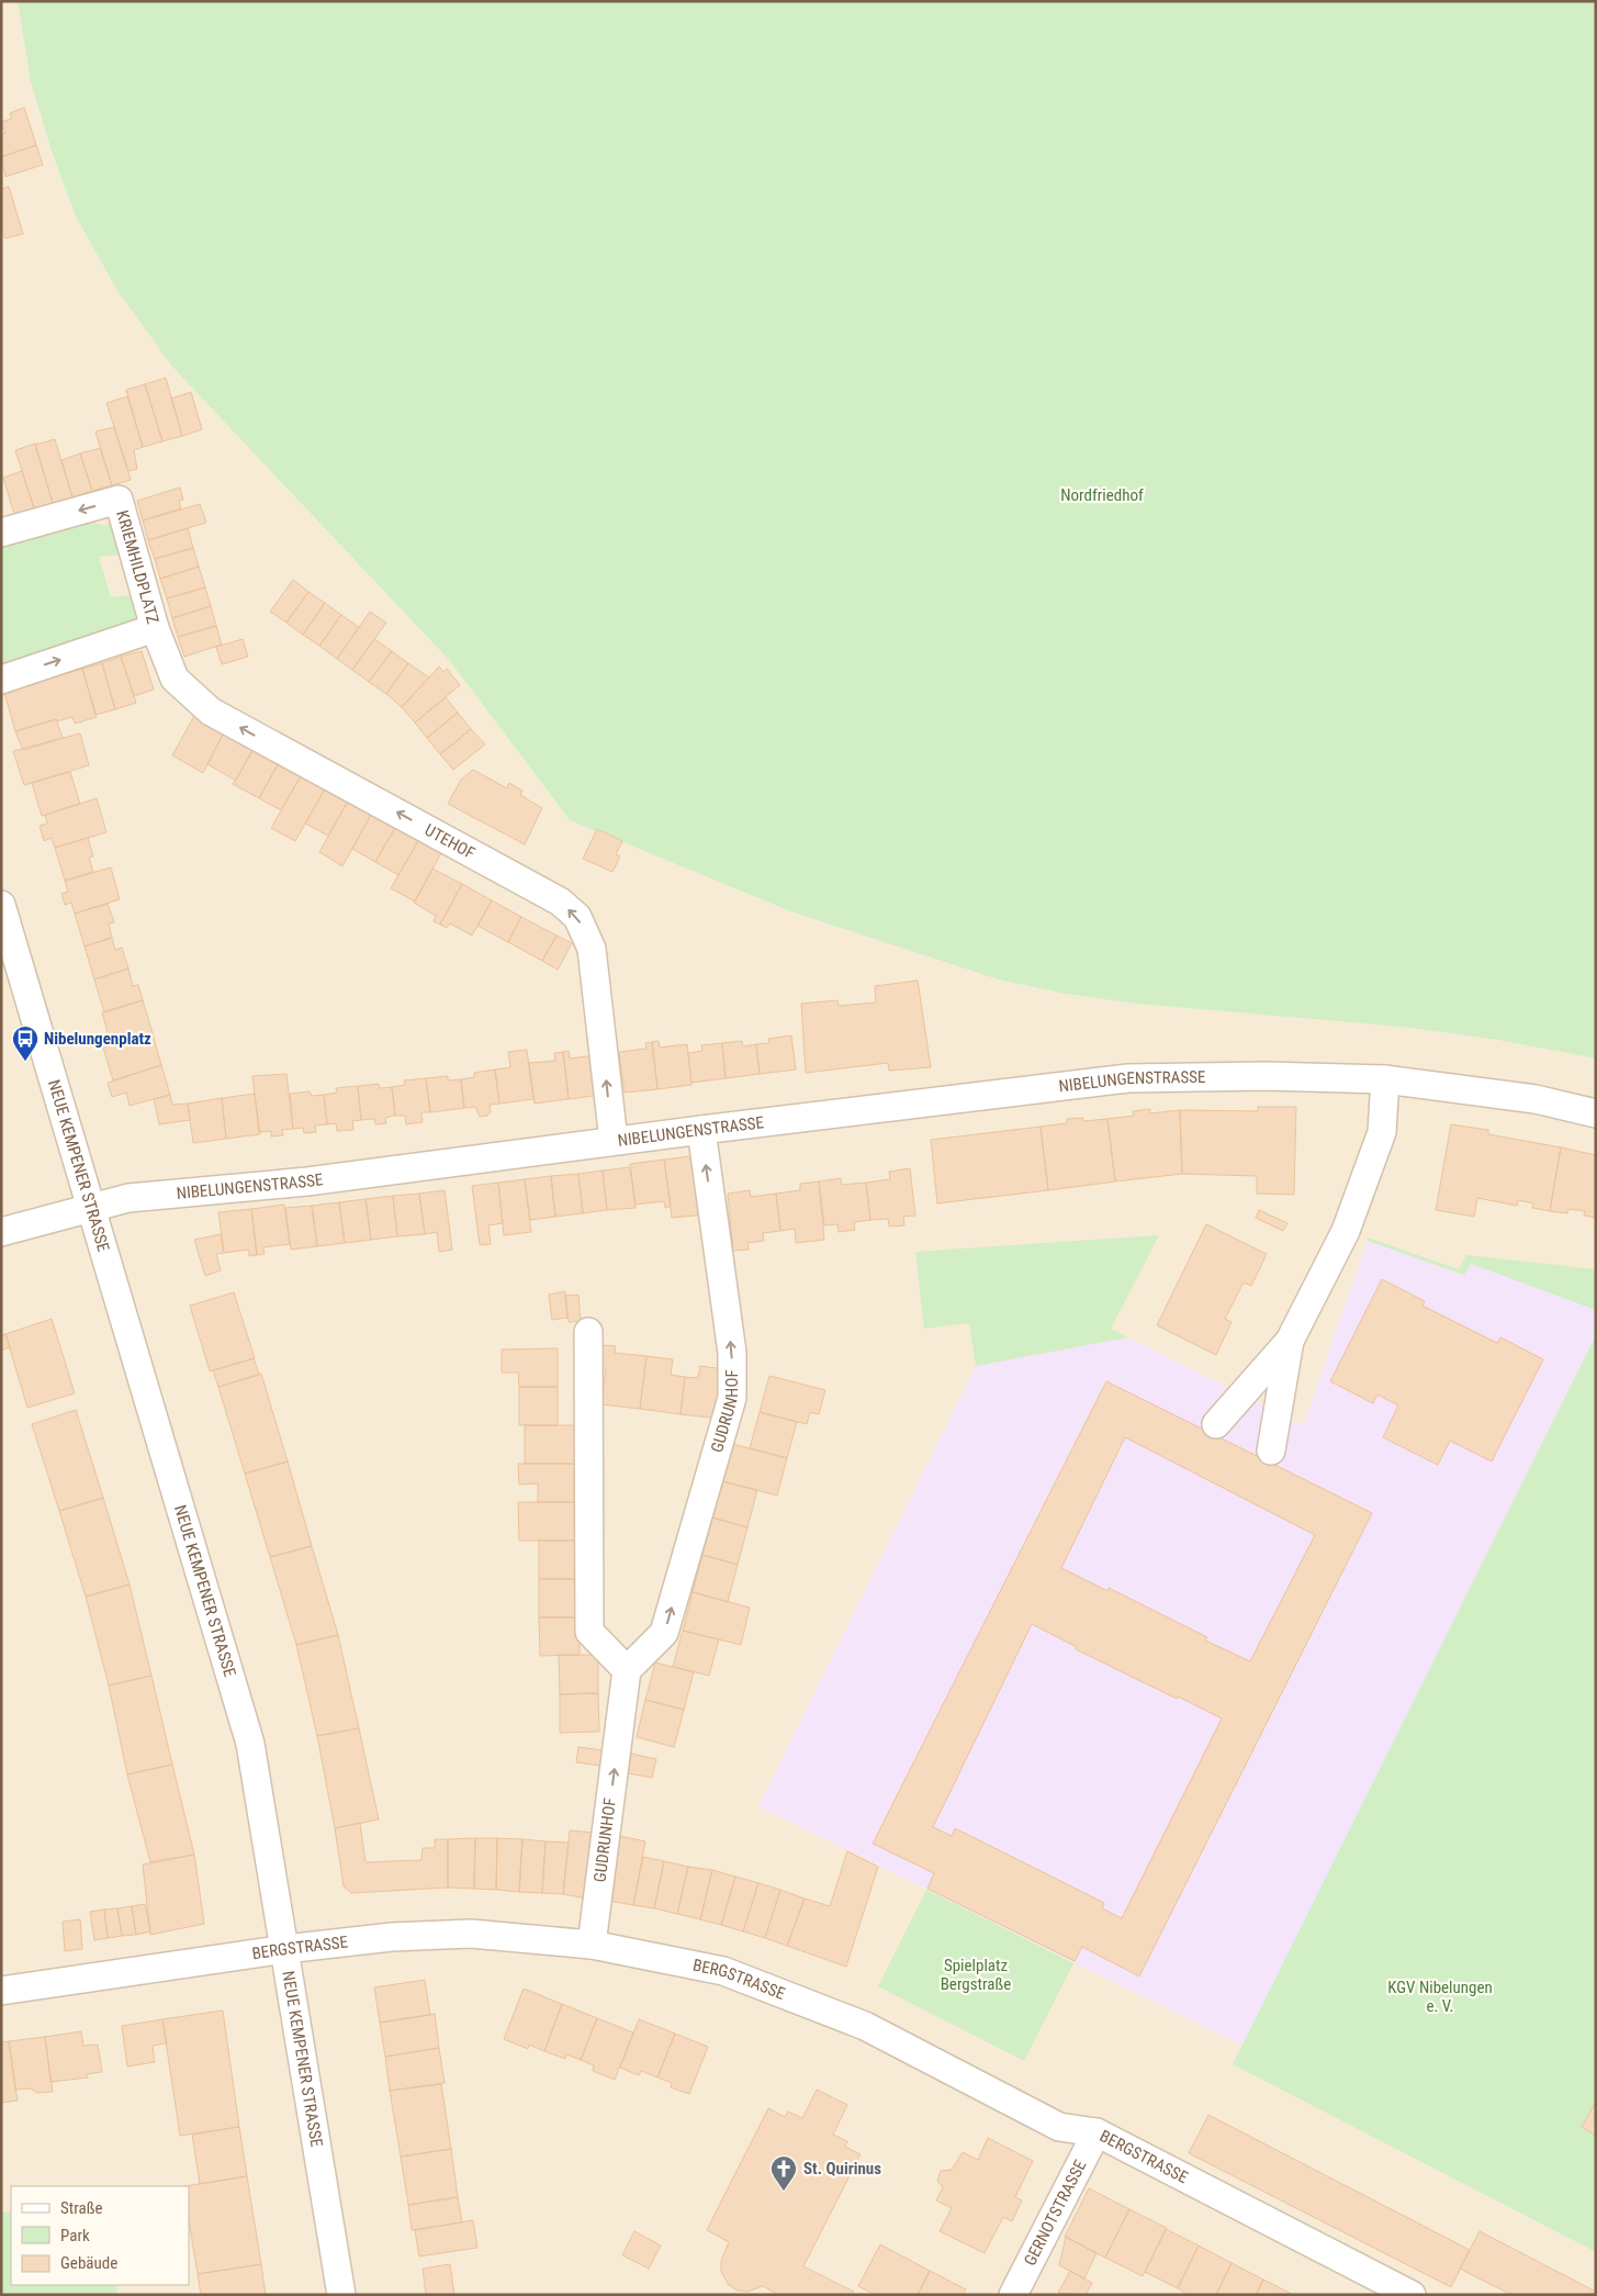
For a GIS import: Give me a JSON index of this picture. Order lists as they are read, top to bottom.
{
  "streets": {
    "street": [
      "KRIEMHILDPLATZ",
      "UTEHOF",
      "NIBELUNGENSTRASSE",
      "NEUE KEMPENER STRASSE",
      "GUDRUNHOF",
      "BERGSTRASSE",
      "GERNOTSTRASSE"
    ]
  },
  "crossings": [
    ["KRIEMHILDPLATZ", "UTEHOF"],
    ["UTEHOF", "NIBELUNGENSTRASSE"],
    ["NIBELUNGENSTRASSE", "NEUE KEMPENER STRASSE"],
    ["NIBELUNGENSTRASSE", "GUDRUNHOF"],
    ["NEUE KEMPENER STRASSE", "BERGSTRASSE"],
    ["GUDRUNHOF", "BERGSTRASSE"],
    ["BERGSTRASSE", "GERNOTSTRASSE"]
  ],
  "one_way": ["UTEHOF"],
  "parks": ["Nordfriedhof", "Spielplatz Bergstraße", "KGV Nibelungen e. V."],
  "places": {
    "bus stop": ["Nibelungenplatz"],
    "church": ["St. Quirinus"]
  },
  "legend": ["Straße", "Park", "Gebäude"]
}
